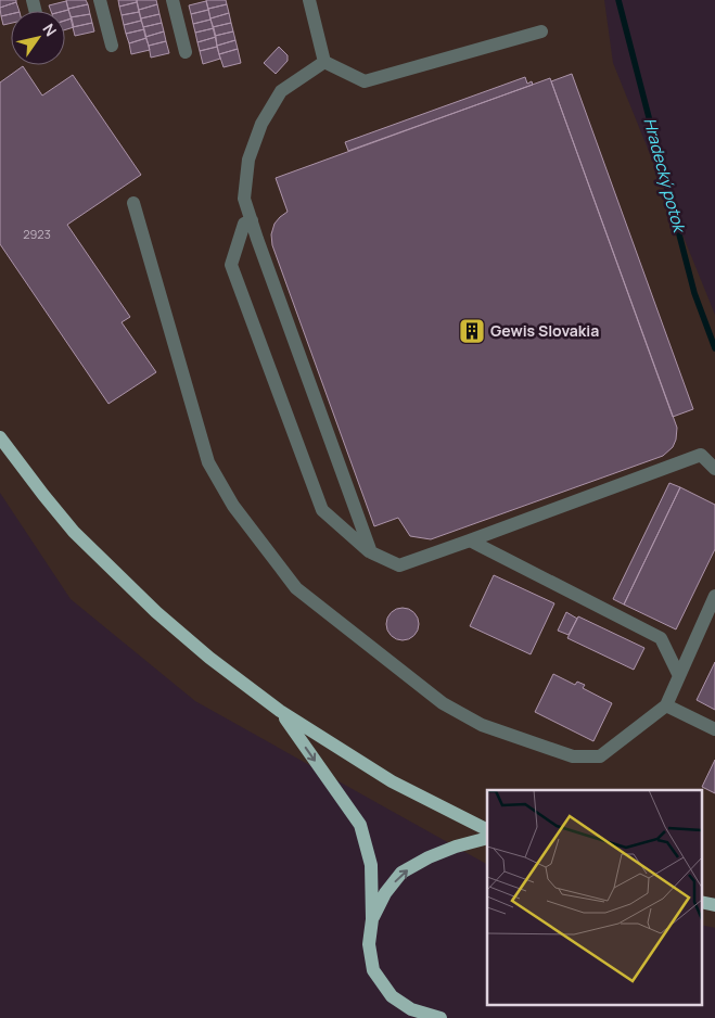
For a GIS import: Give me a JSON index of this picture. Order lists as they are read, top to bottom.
{
  "water": ["Hradecký potok"],
  "places": {
    "building": ["Gewis Slovakia"]
  },
  "house_numbers": ["2923"],
  "north": "top right"
}
